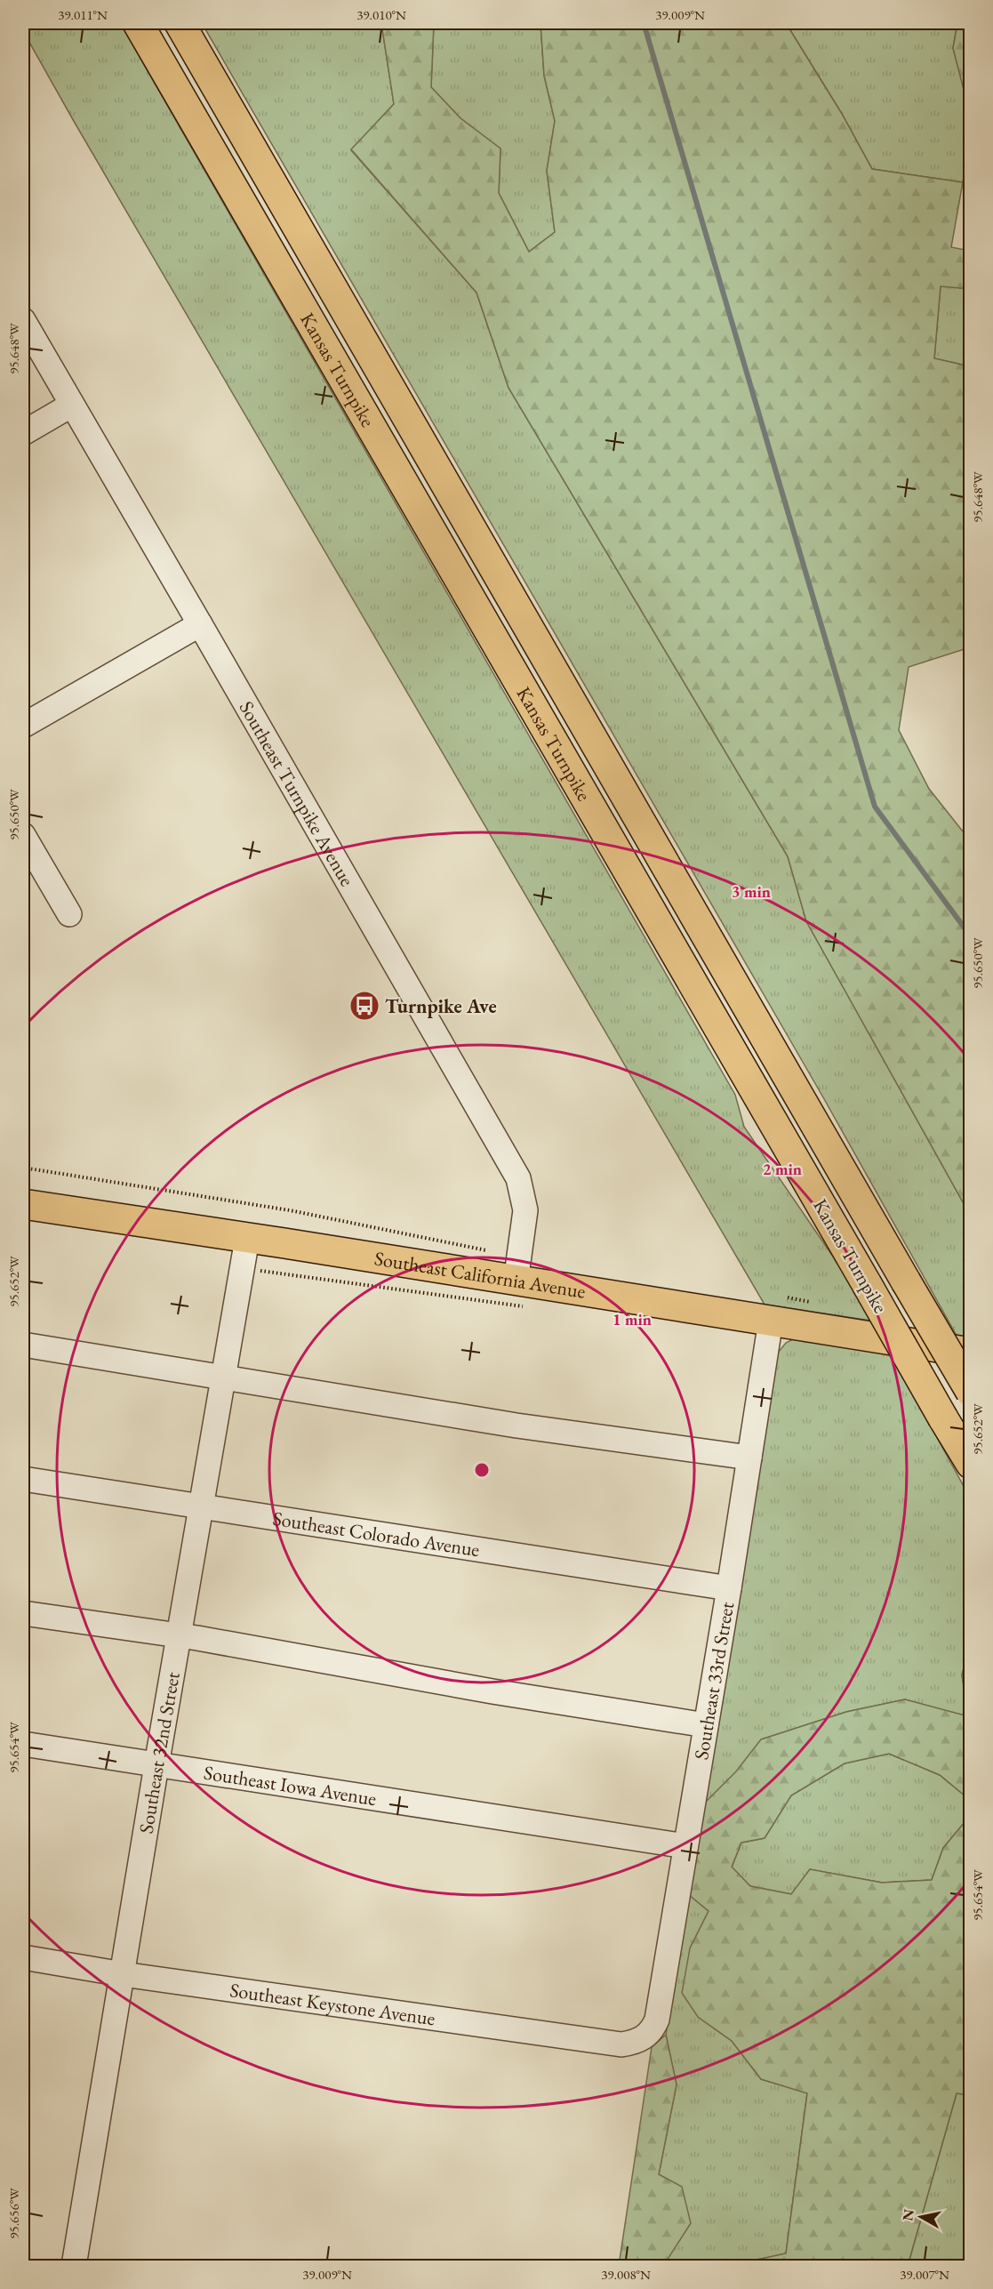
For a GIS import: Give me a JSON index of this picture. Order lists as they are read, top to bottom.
{
  "streets": {
    "main road": ["Kansas Turnpike", "Southeast California Avenue"],
    "street": [
      "Southeast Turnpike Avenue",
      "Southeast Colorado Avenue",
      "Southeast 33rd Street",
      "Southeast 32nd Street",
      "Southeast Iowa Avenue",
      "Southeast Keystone Avenue"
    ]
  },
  "crossings": [
    ["Southeast Turnpike Avenue", "Southeast California Avenue"],
    ["Southeast California Avenue", "Southeast 33rd Street"],
    ["Southeast California Avenue", "Southeast 32nd Street"],
    ["Southeast Colorado Avenue", "Southeast 33rd Street"],
    ["Southeast Colorado Avenue", "Southeast 32nd Street"],
    ["Southeast 33rd Street", "Southeast Iowa Avenue"],
    ["Southeast 33rd Street", "Southeast Keystone Avenue"],
    ["Southeast 32nd Street", "Southeast Iowa Avenue"],
    ["Southeast 32nd Street", "Southeast Keystone Avenue"]
  ],
  "places": {
    "bus stop": ["Turnpike Ave"]
  },
  "north": "left",
  "coordinates": [
    "39.011°N",
    "39.010°N",
    "39.009°N",
    "95.648°W",
    "95.650°W",
    "95.652°W",
    "95.654°W",
    "95.656°W",
    "39.008°N",
    "39.007°N"
  ],
  "rings": ["3 min", "2 min", "1 min"]
}
